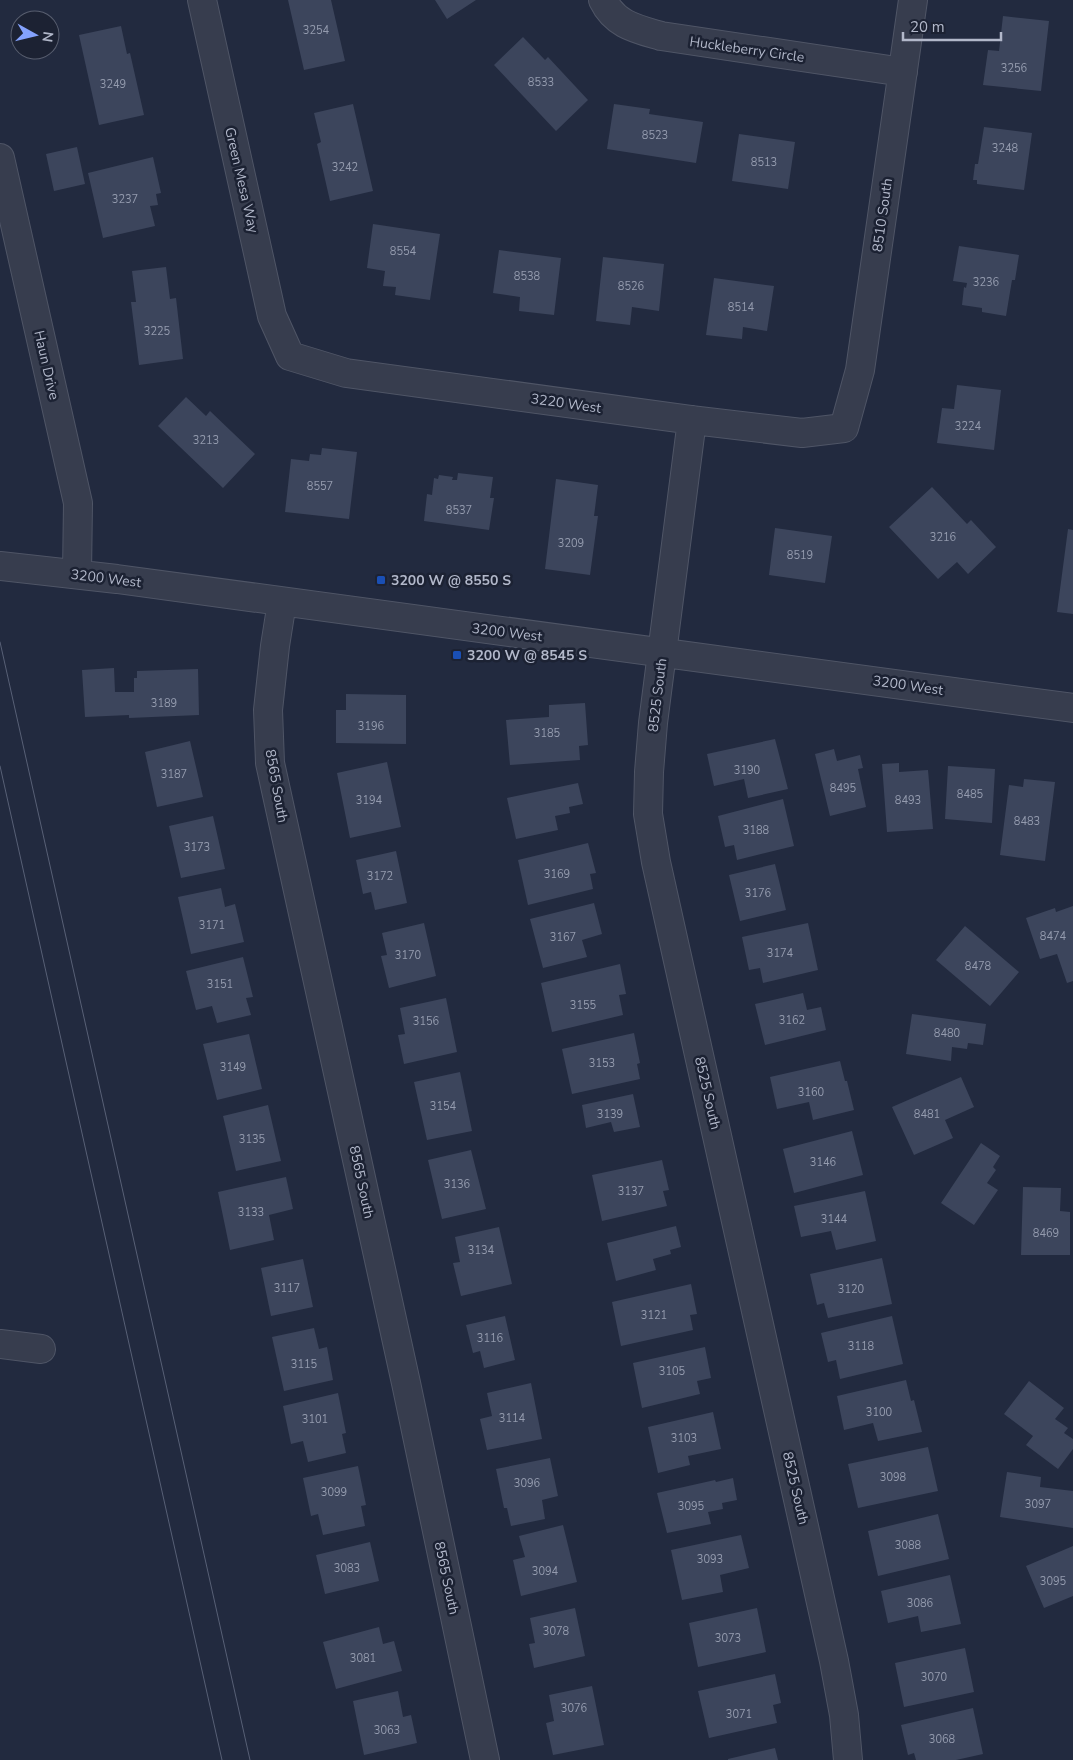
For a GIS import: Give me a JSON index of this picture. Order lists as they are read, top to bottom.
{
  "streets": {
    "street": [
      "Huckleberry Circle",
      "Green Mesa Way",
      "8510 South",
      "Haun Drive",
      "3220 West",
      "3200 West",
      "8525 South",
      "8565 South"
    ]
  },
  "crossings": [
    ["Huckleberry Circle", "8510 South"],
    ["Green Mesa Way", "3220 West"],
    ["8510 South", "3220 West"],
    ["Haun Drive", "3200 West"],
    ["3220 West", "8525 South"],
    ["3200 West", "8525 South"],
    ["3200 West", "8565 South"]
  ],
  "places": {
    "transit": ["3200 W @ 8550 S", "3200 W @ 8545 S"]
  },
  "house_numbers": [
    "3254",
    "3256",
    "8533",
    "3249",
    "8523",
    "3248",
    "8513",
    "3242",
    "3237",
    "8554",
    "8538",
    "3236",
    "8526",
    "8514",
    "3225",
    "3224",
    "3213",
    "8557",
    "8537",
    "3216",
    "3209",
    "8519",
    "3189",
    "3196",
    "3185",
    "3190",
    "3187",
    "8495",
    "8485",
    "3194",
    "8493",
    "8483",
    "3188",
    "3173",
    "3169",
    "3172",
    "3176",
    "3171",
    "8474",
    "3167",
    "3174",
    "3170",
    "8478",
    "3151",
    "3155",
    "3162",
    "3156",
    "8480",
    "3153",
    "3149",
    "3160",
    "3154",
    "3139",
    "8481",
    "3135",
    "3146",
    "3136",
    "3137",
    "3133",
    "3144",
    "8469",
    "3134",
    "3117",
    "3120",
    "3121",
    "3116",
    "3118",
    "3115",
    "3105",
    "3100",
    "3114",
    "3101",
    "3103",
    "3098",
    "3096",
    "3099",
    "3097",
    "3095",
    "3088",
    "3093",
    "3083",
    "3094",
    "3095",
    "3086",
    "3078",
    "3073",
    "3081",
    "3070",
    "3076",
    "3071",
    "3063",
    "3068"
  ],
  "scale_bar": "20 m",
  "north": "right"
}
